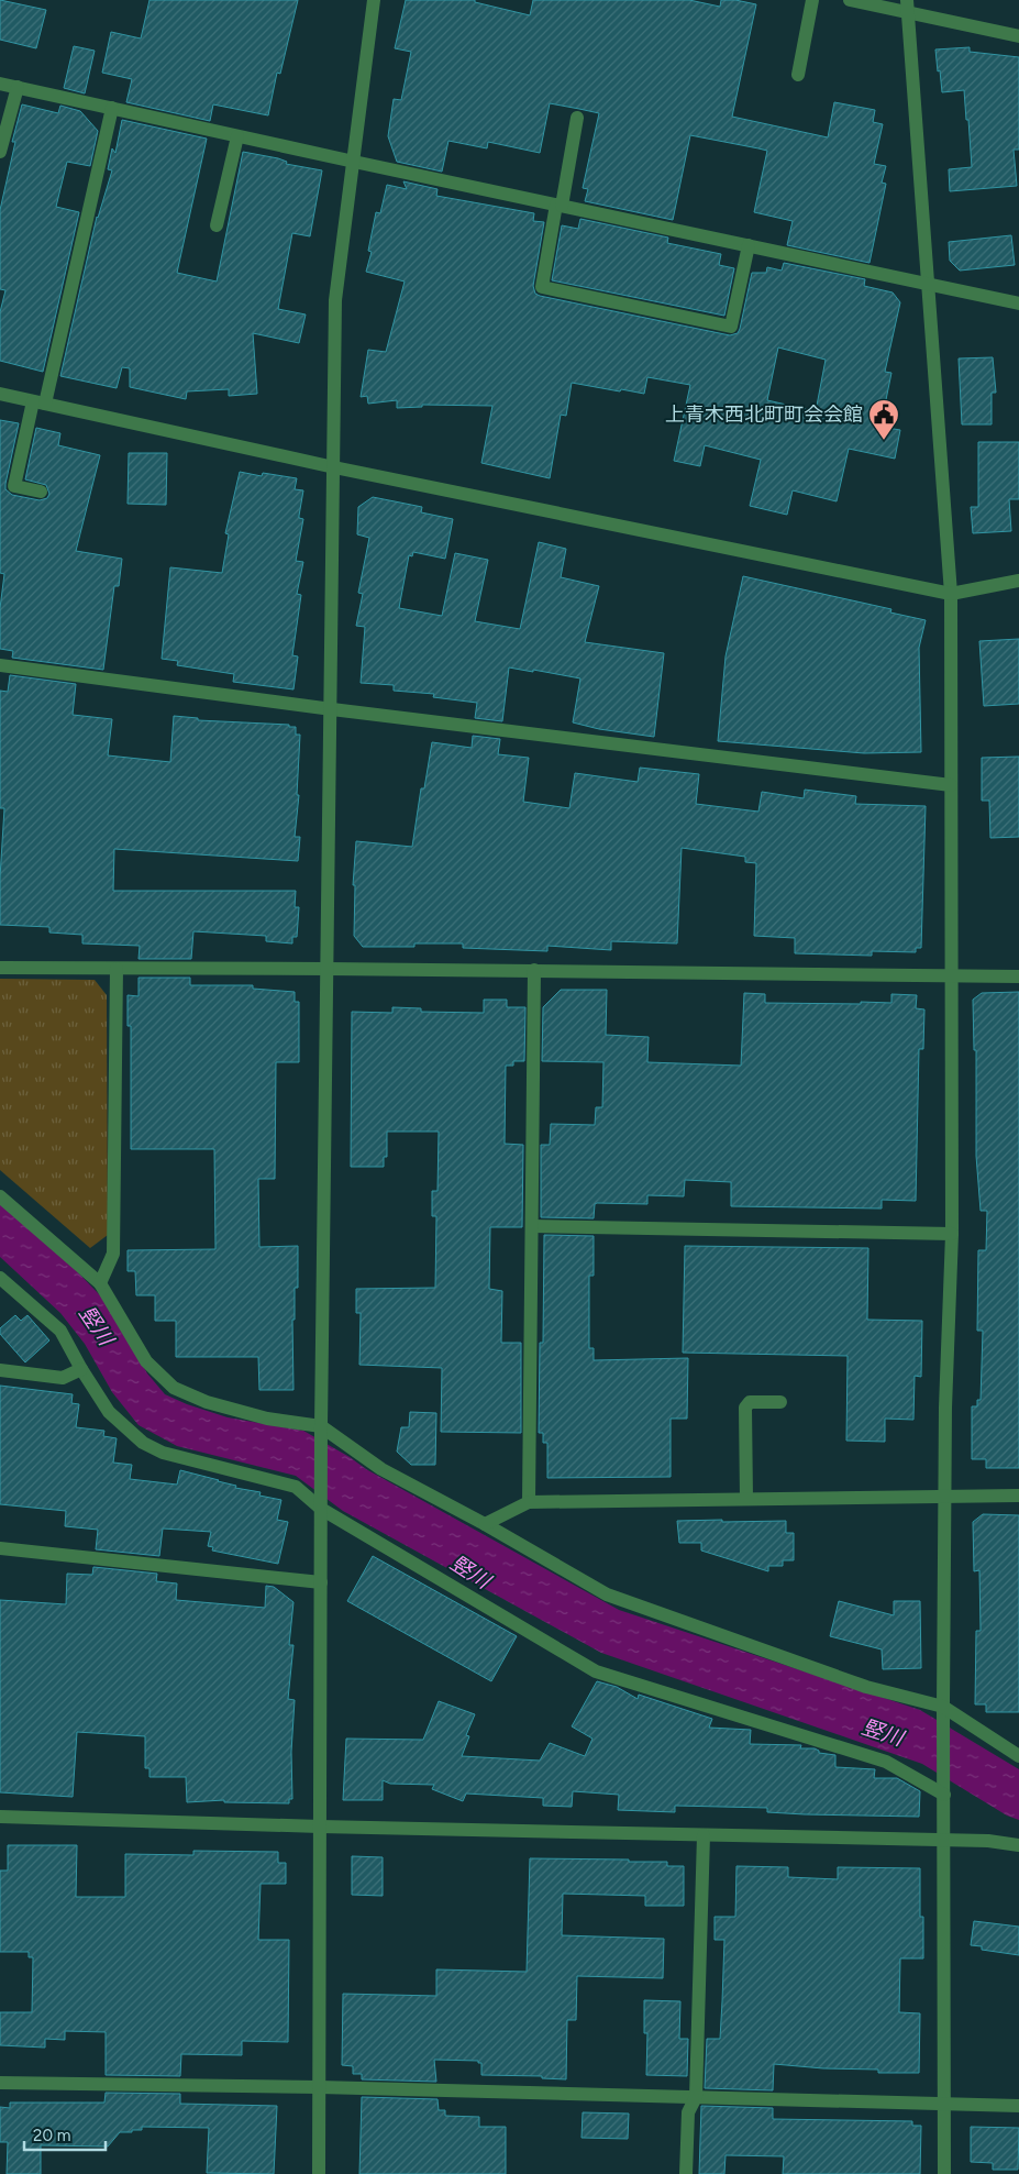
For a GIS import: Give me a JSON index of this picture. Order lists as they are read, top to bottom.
{
  "water": ["竪川"],
  "places": {
    "public building": ["上青木西北町町会会館"]
  },
  "scale_bar": "20 m"
}
